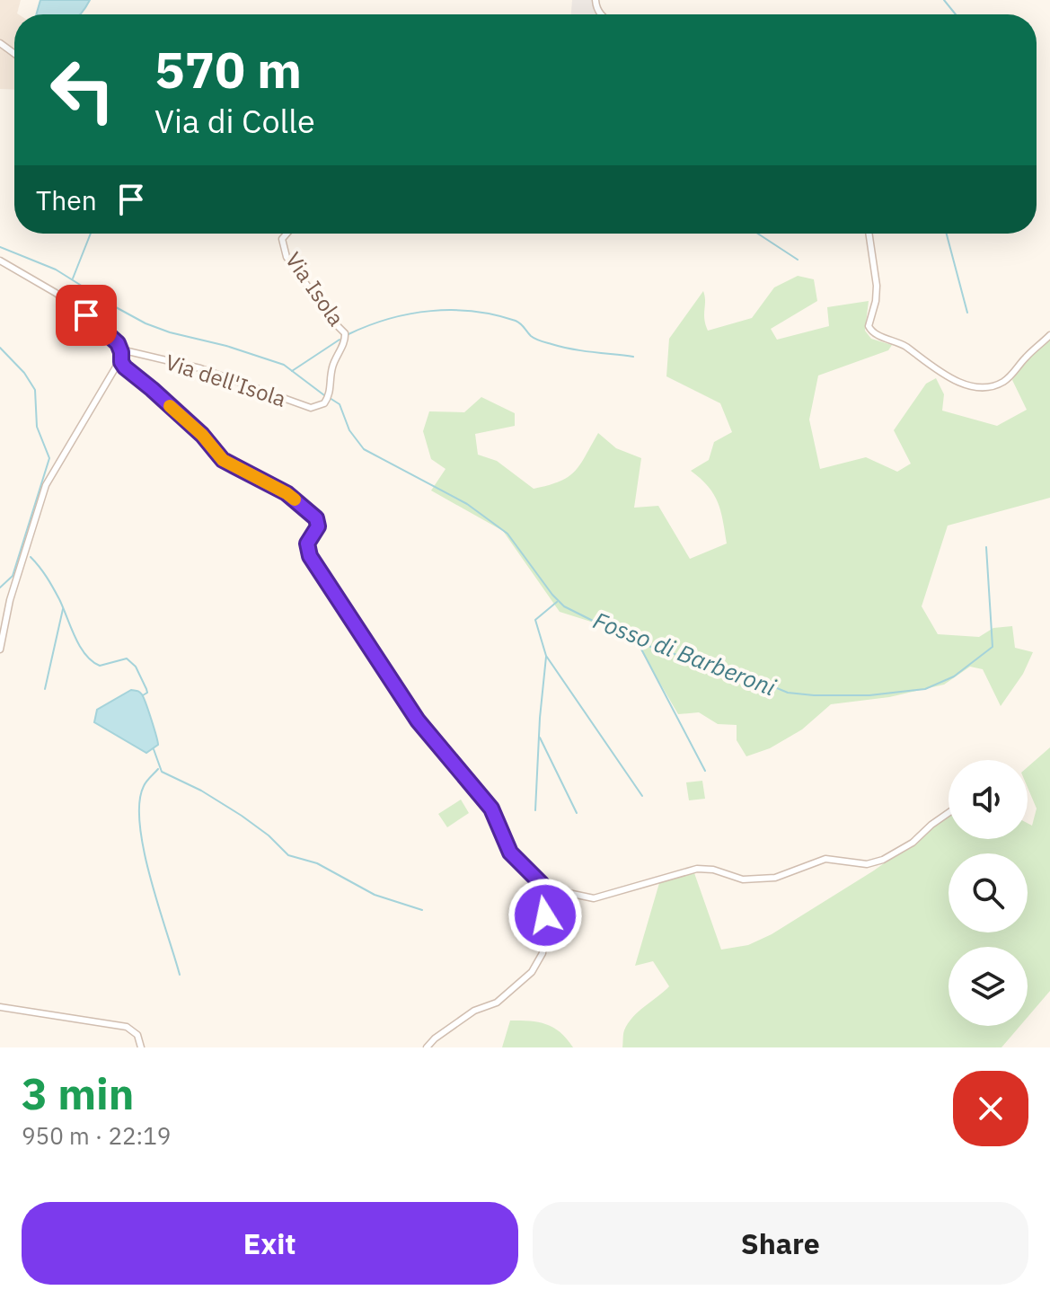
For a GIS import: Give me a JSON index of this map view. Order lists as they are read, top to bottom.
{
  "streets": {
    "street": ["Via Isola", "Via dell'Isola"]
  },
  "crossings": [
    ["Via Isola", "Via dell'Isola"]
  ],
  "water": ["Fosso di Barberoni"],
  "page": {
    "turn": ["570 m", "Via di Colle"],
    "then": "Then",
    "heading": ["3 min", "950 m · 22:19"],
    "buttons": ["Exit", "Share"]
  }
}
